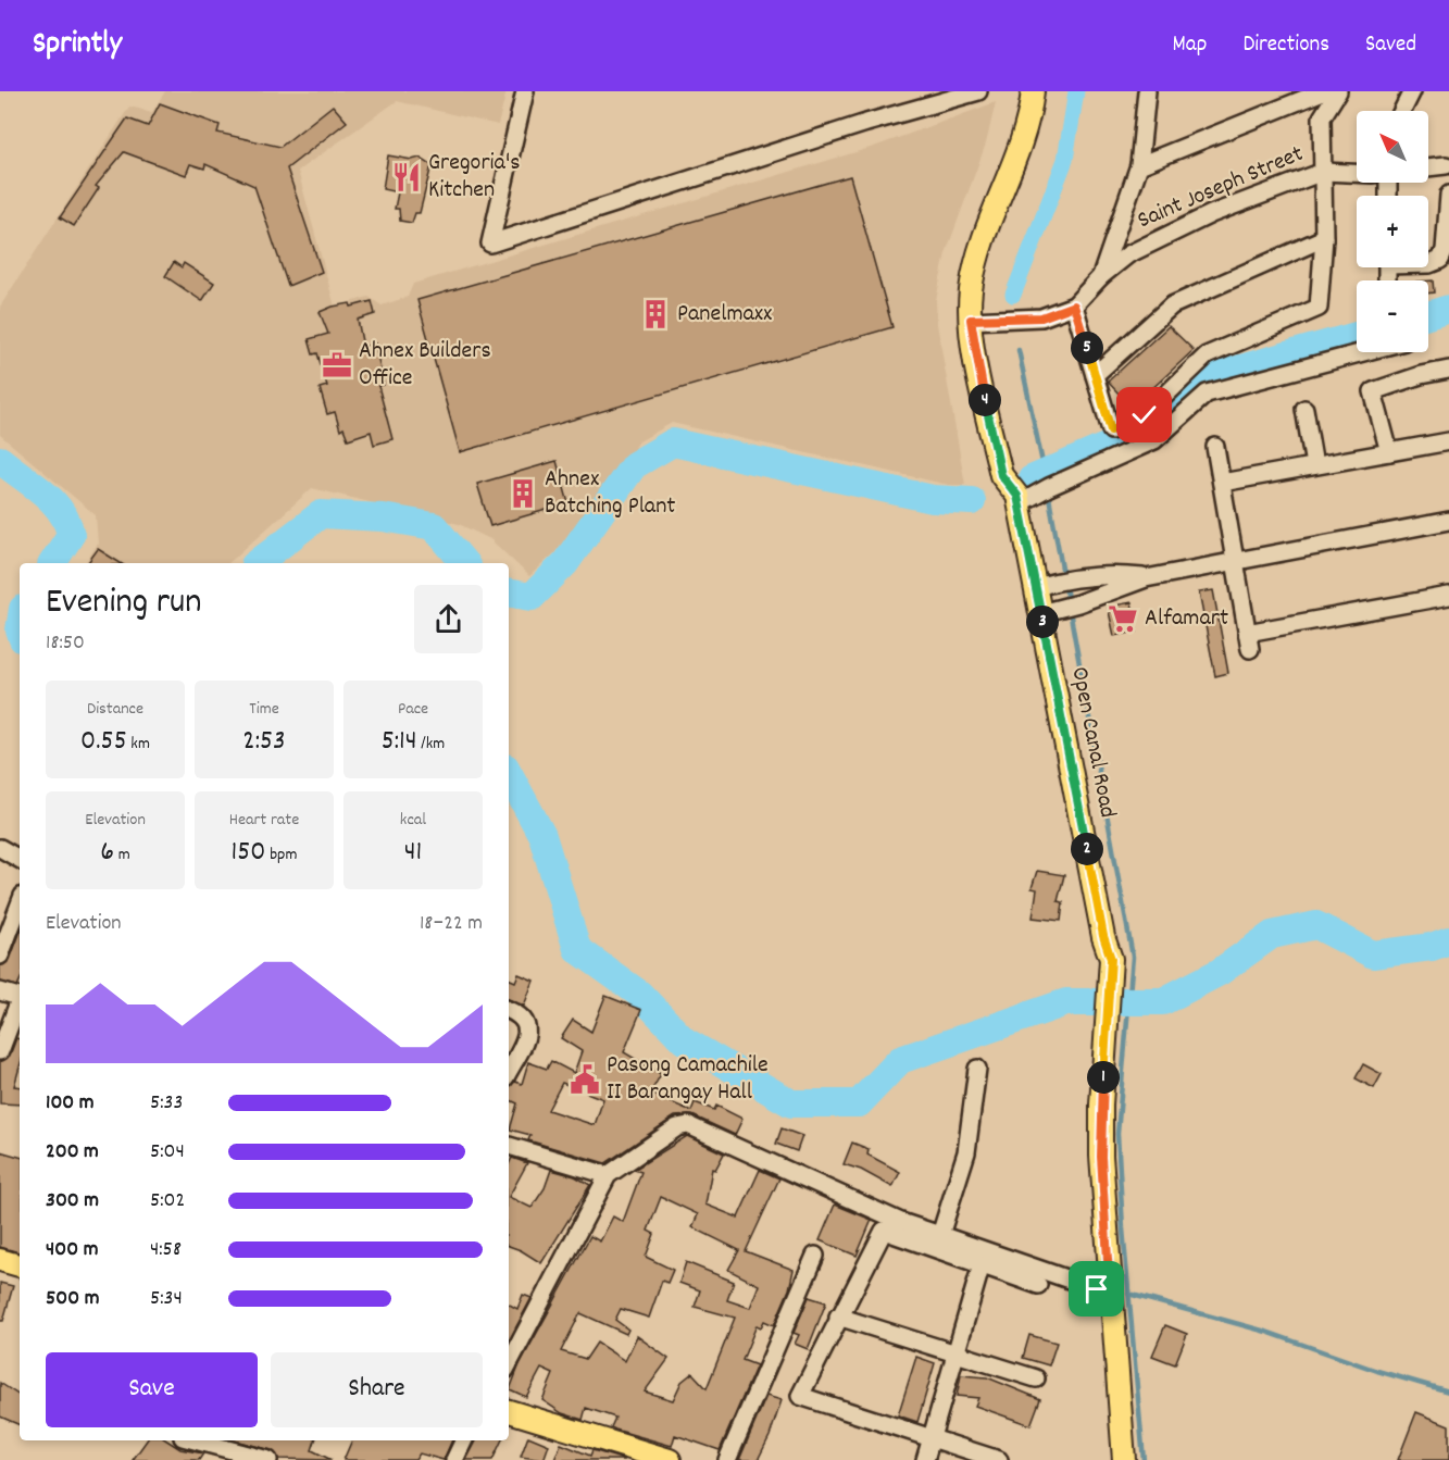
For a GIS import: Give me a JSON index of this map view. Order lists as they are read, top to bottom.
{
  "streets": {
    "main road": ["Open Canal Road"],
    "street": ["Saint Joseph Street"]
  },
  "crossings": [
    ["Saint Joseph Street", "Open Canal Road"]
  ],
  "places": {
    "restaurant": ["Gregoria's Kitchen"],
    "building": ["Panelmaxx", "Ahnex Batching Plant"],
    "office": ["Ahnex Builders Office"],
    "supermarket": ["Alfamart"],
    "public building": ["Pasong Camachile II Barangay Hall"]
  },
  "north": "top left",
  "page": {
    "header": "Sprintly",
    "nav": ["Map", "Directions", "Saved"],
    "map_buttons": ["+", "−"],
    "pins": [
      "5",
      "4",
      "3",
      "2",
      "1"
    ],
    "heading": ["Evening run", "18:50"],
    "stats": [
      ["Distance", "0.55 km"],
      ["Time", "2:53"],
      ["Pace", "5:14 /km"],
      ["Elevation", "6 m"],
      ["Heart rate", "150 bpm"],
      ["kcal", "41"]
    ],
    "chart": ["Elevation", "18–22 m"],
    "list": [
      {
        "name": "100 m",
        "note": "5:33"
      },
      {
        "name": "200 m",
        "note": "5:04"
      },
      {
        "name": "300 m",
        "note": "5:02"
      },
      {
        "name": "400 m",
        "note": "4:58"
      },
      {
        "name": "500 m",
        "note": "5:34"
      }
    ],
    "buttons": ["Save", "Share"]
  }
}
